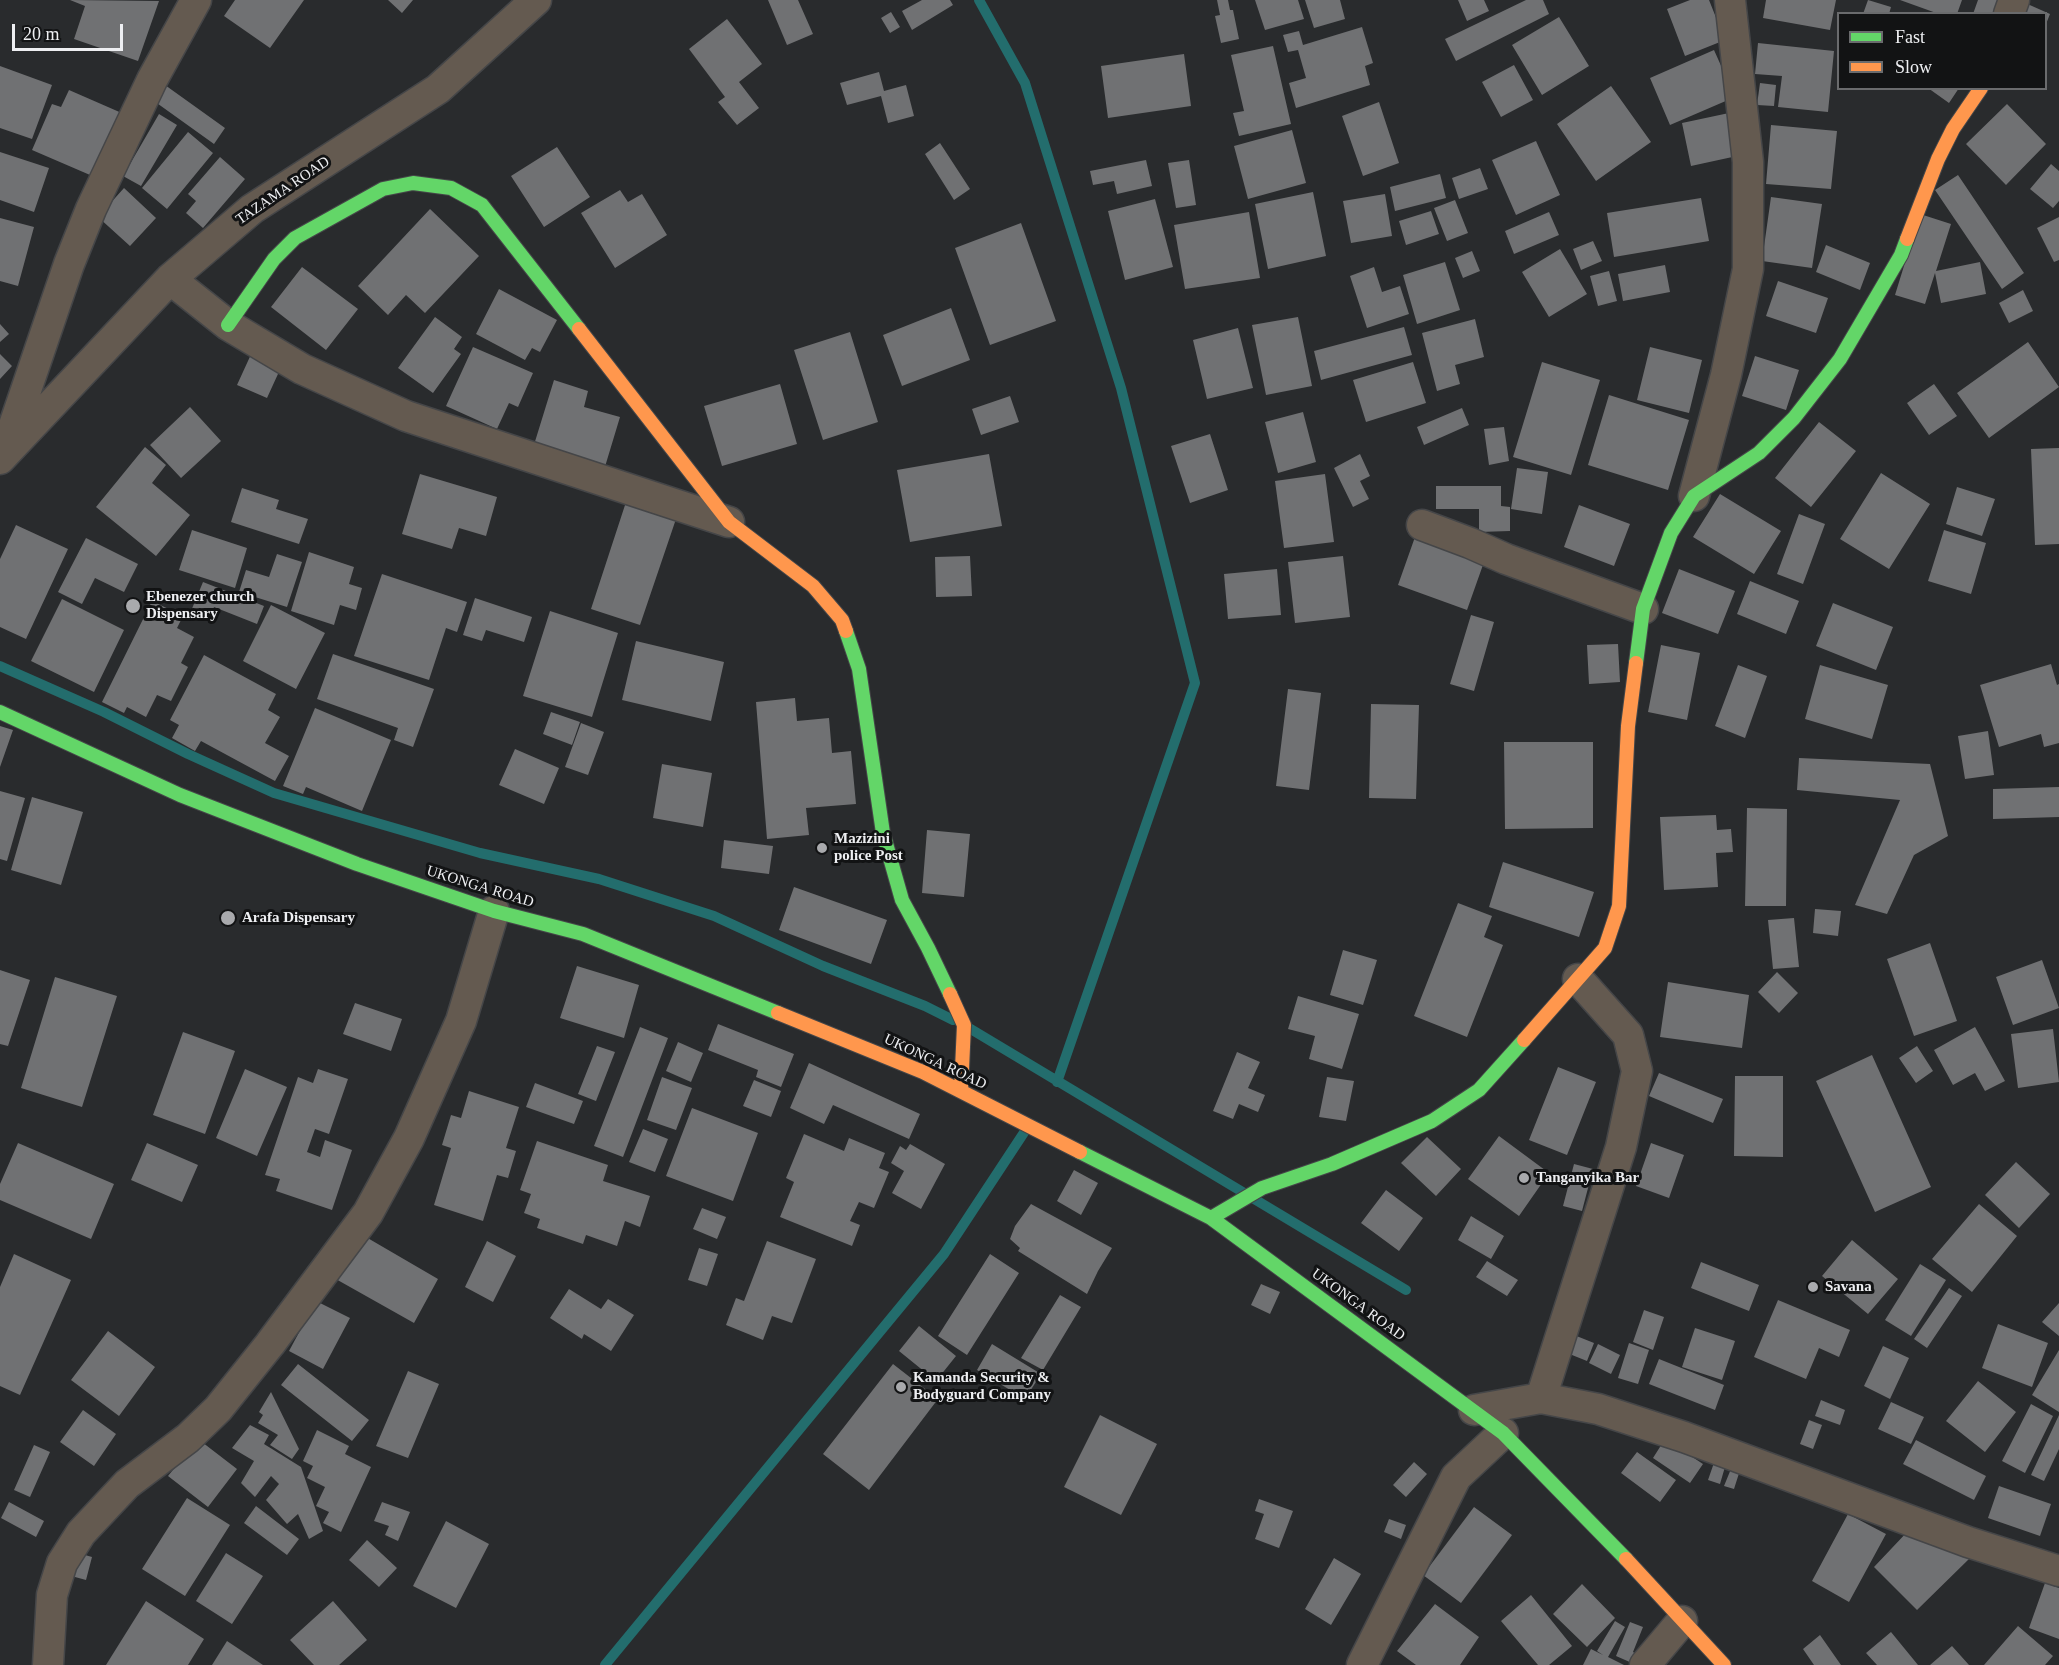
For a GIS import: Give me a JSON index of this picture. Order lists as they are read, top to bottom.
{
  "streets": {
    "street": ["TAZAMA ROAD", "UKONGA ROAD"]
  },
  "places": [
    "Ebenezer church Dispensary",
    "Mazizini police Post",
    "Arafa Dispensary",
    "Tanganyika Bar",
    "Savana",
    "Kamanda Security & Bodyguard Company"
  ],
  "legend": ["Fast", "Slow"],
  "scale_bar": "20 m"
}
